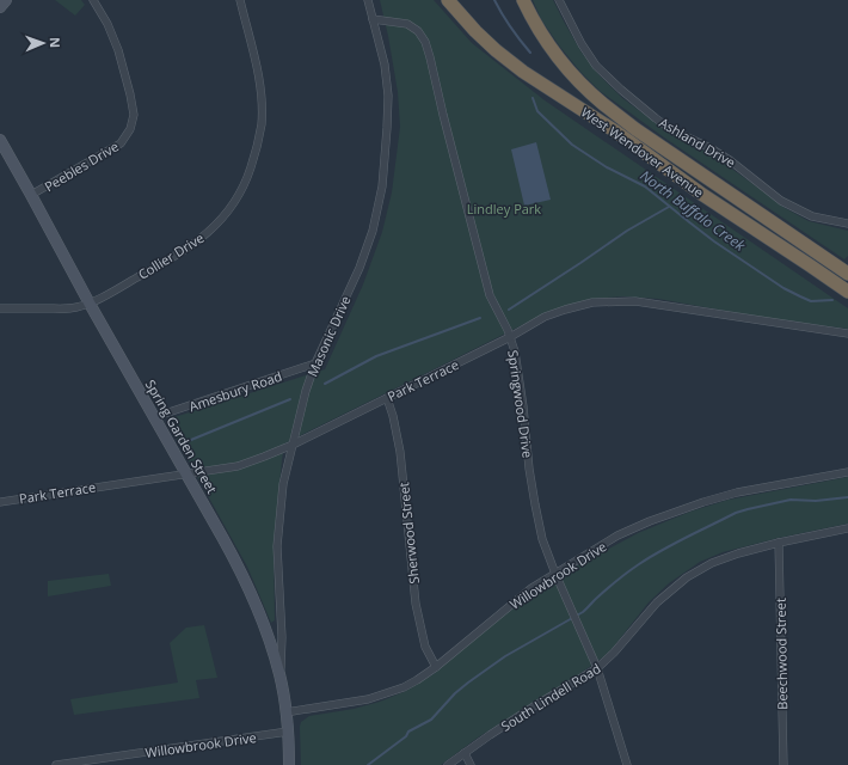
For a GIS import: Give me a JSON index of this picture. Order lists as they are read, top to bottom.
{
  "streets": {
    "highway": ["West Wendover Avenue"],
    "main road": ["Spring Garden Street"],
    "street": [
      "Ashland Drive",
      "Peebles Drive",
      "Collier Drive",
      "Masonic Drive",
      "Park Terrace",
      "Amesbury Road",
      "Springwood Drive",
      "Sherwood Street",
      "Willowbrook Drive",
      "Beechwood Street",
      "South Lindell Road"
    ]
  },
  "crossings": [
    ["Peebles Drive", "Spring Garden Street"],
    ["Collier Drive", "Spring Garden Street"],
    ["Masonic Drive", "Park Terrace"],
    ["Masonic Drive", "Amesbury Road"],
    ["Masonic Drive", "Springwood Drive"],
    ["Masonic Drive", "Spring Garden Street"],
    ["Park Terrace", "Springwood Drive"],
    ["Park Terrace", "Spring Garden Street"],
    ["Park Terrace", "Sherwood Street"],
    ["Amesbury Road", "Spring Garden Street"],
    ["Springwood Drive", "Willowbrook Drive"],
    ["Springwood Drive", "South Lindell Road"],
    ["Spring Garden Street", "Willowbrook Drive"],
    ["Sherwood Street", "Willowbrook Drive"],
    ["Beechwood Street", "South Lindell Road"]
  ],
  "water": ["North Buffalo Creek"],
  "parks": ["Lindley Park"],
  "north": "right"
}
